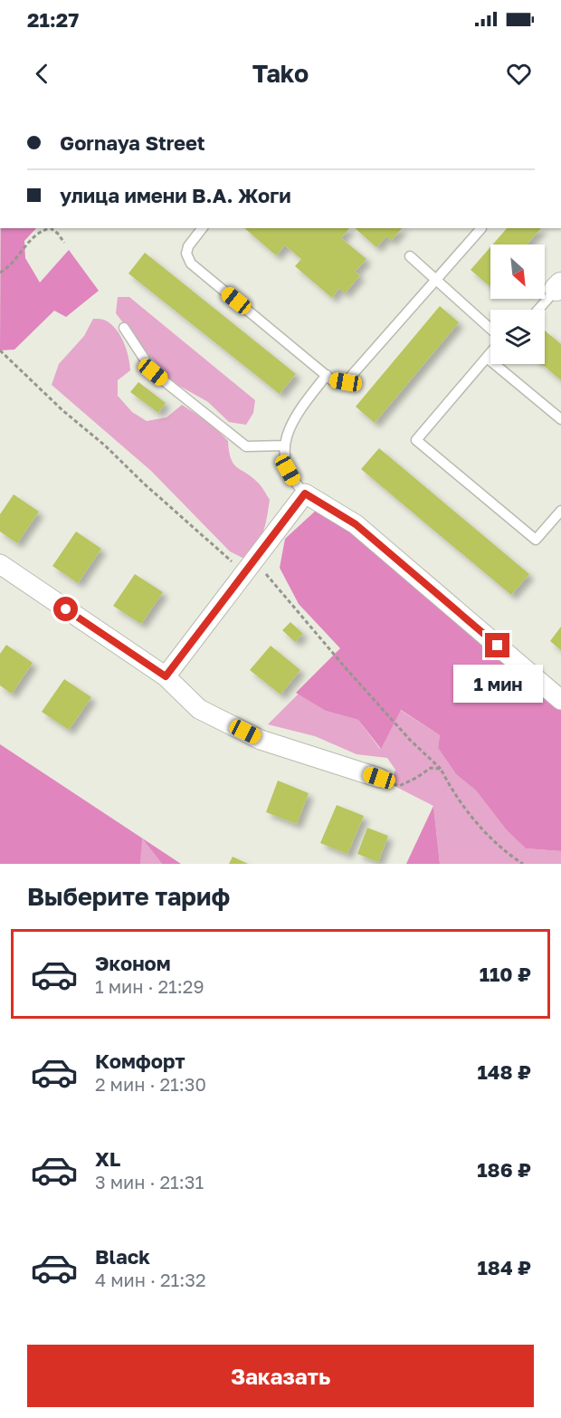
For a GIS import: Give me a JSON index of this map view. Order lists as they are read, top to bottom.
{
  "north": "bottom right",
  "page": {
    "status": "21:27",
    "header": "Tako",
    "banner": ["Gornaya Street", "улица имени В.А. Жоги"],
    "bubble": "1 мин",
    "heading": "Выберите тариф",
    "list": [
      {
        "name": "Эконом",
        "note": "1 мин · 21:29",
        "value": "110 ₽"
      },
      {
        "name": "Комфорт",
        "note": "2 мин · 21:30",
        "value": "148 ₽"
      },
      {
        "name": "XL",
        "note": "3 мин · 21:31",
        "value": "186 ₽"
      },
      {
        "name": "Black",
        "note": "4 мин · 21:32",
        "value": "184 ₽"
      }
    ],
    "buttons": "Заказать"
  }
}
